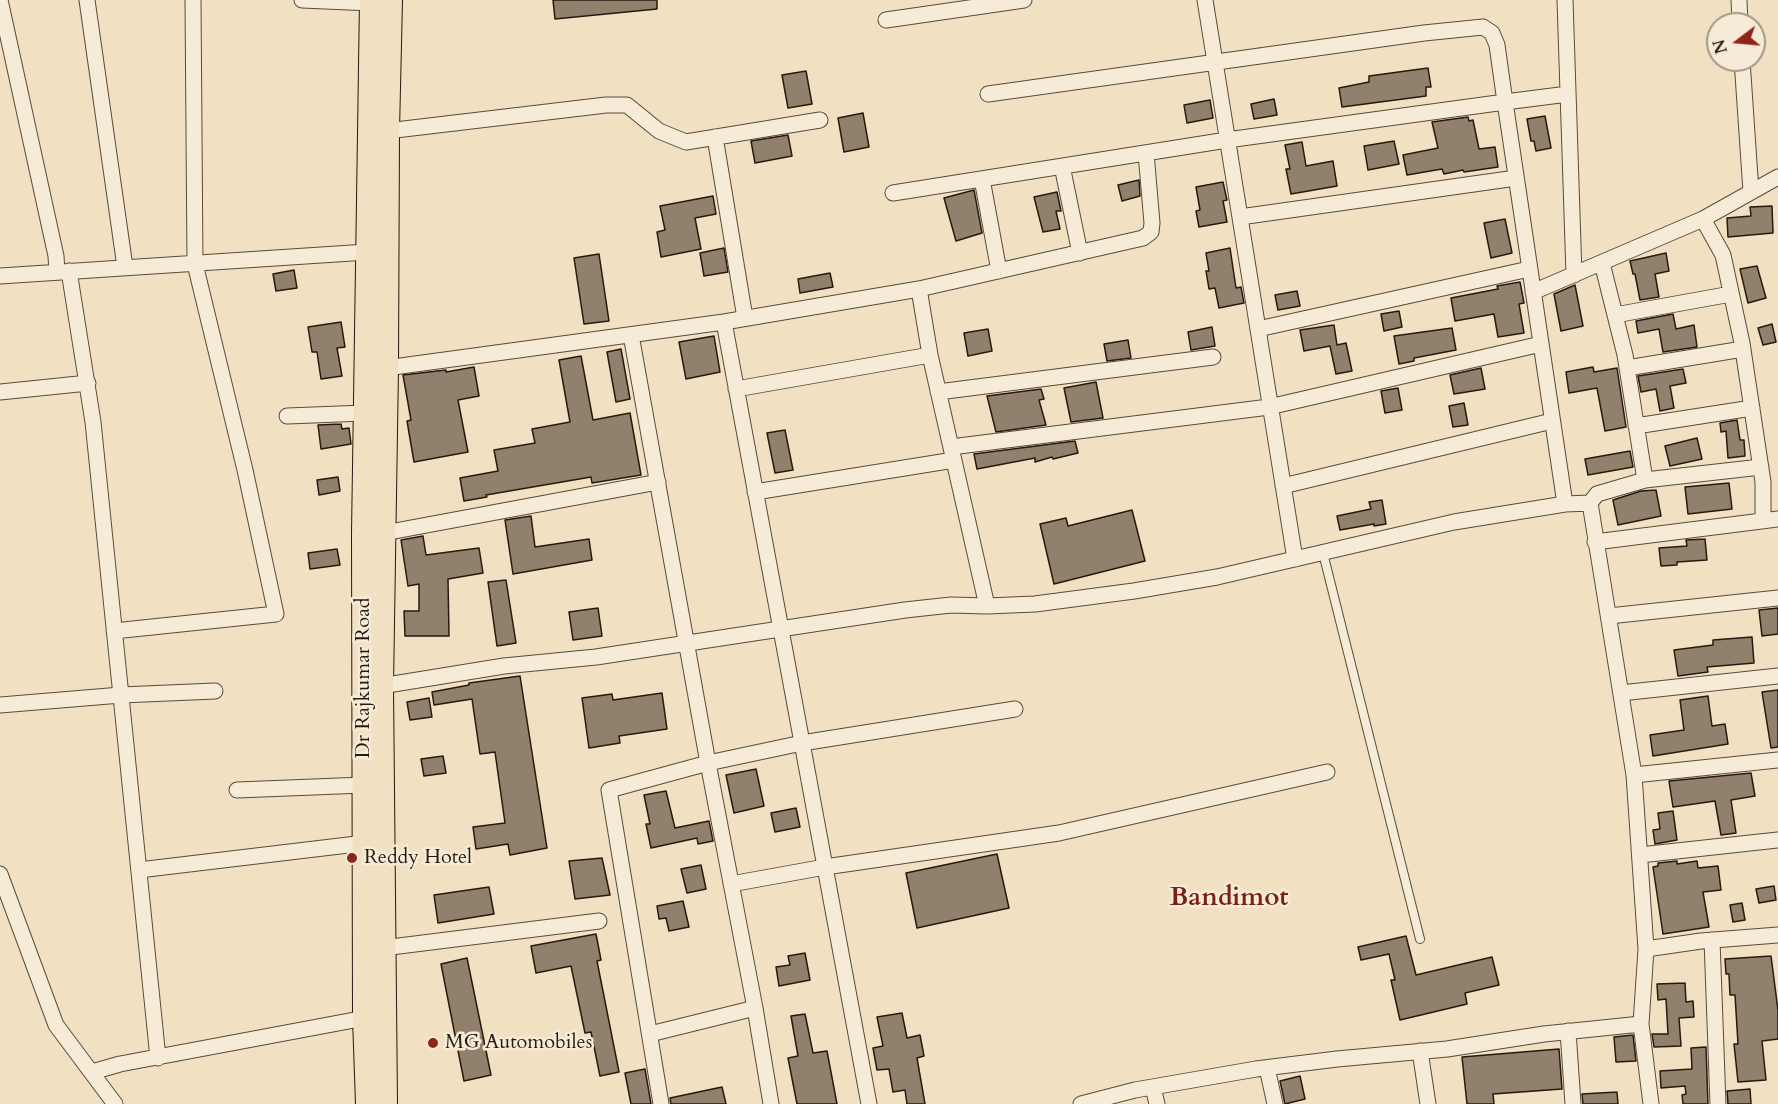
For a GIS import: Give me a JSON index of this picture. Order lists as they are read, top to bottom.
{
  "streets": {
    "highway": ["Dr Rajkumar Road"]
  },
  "districts": ["Bandimot"],
  "places": ["Reddy Hotel", "MG Automobiles"],
  "north": "left"
}
